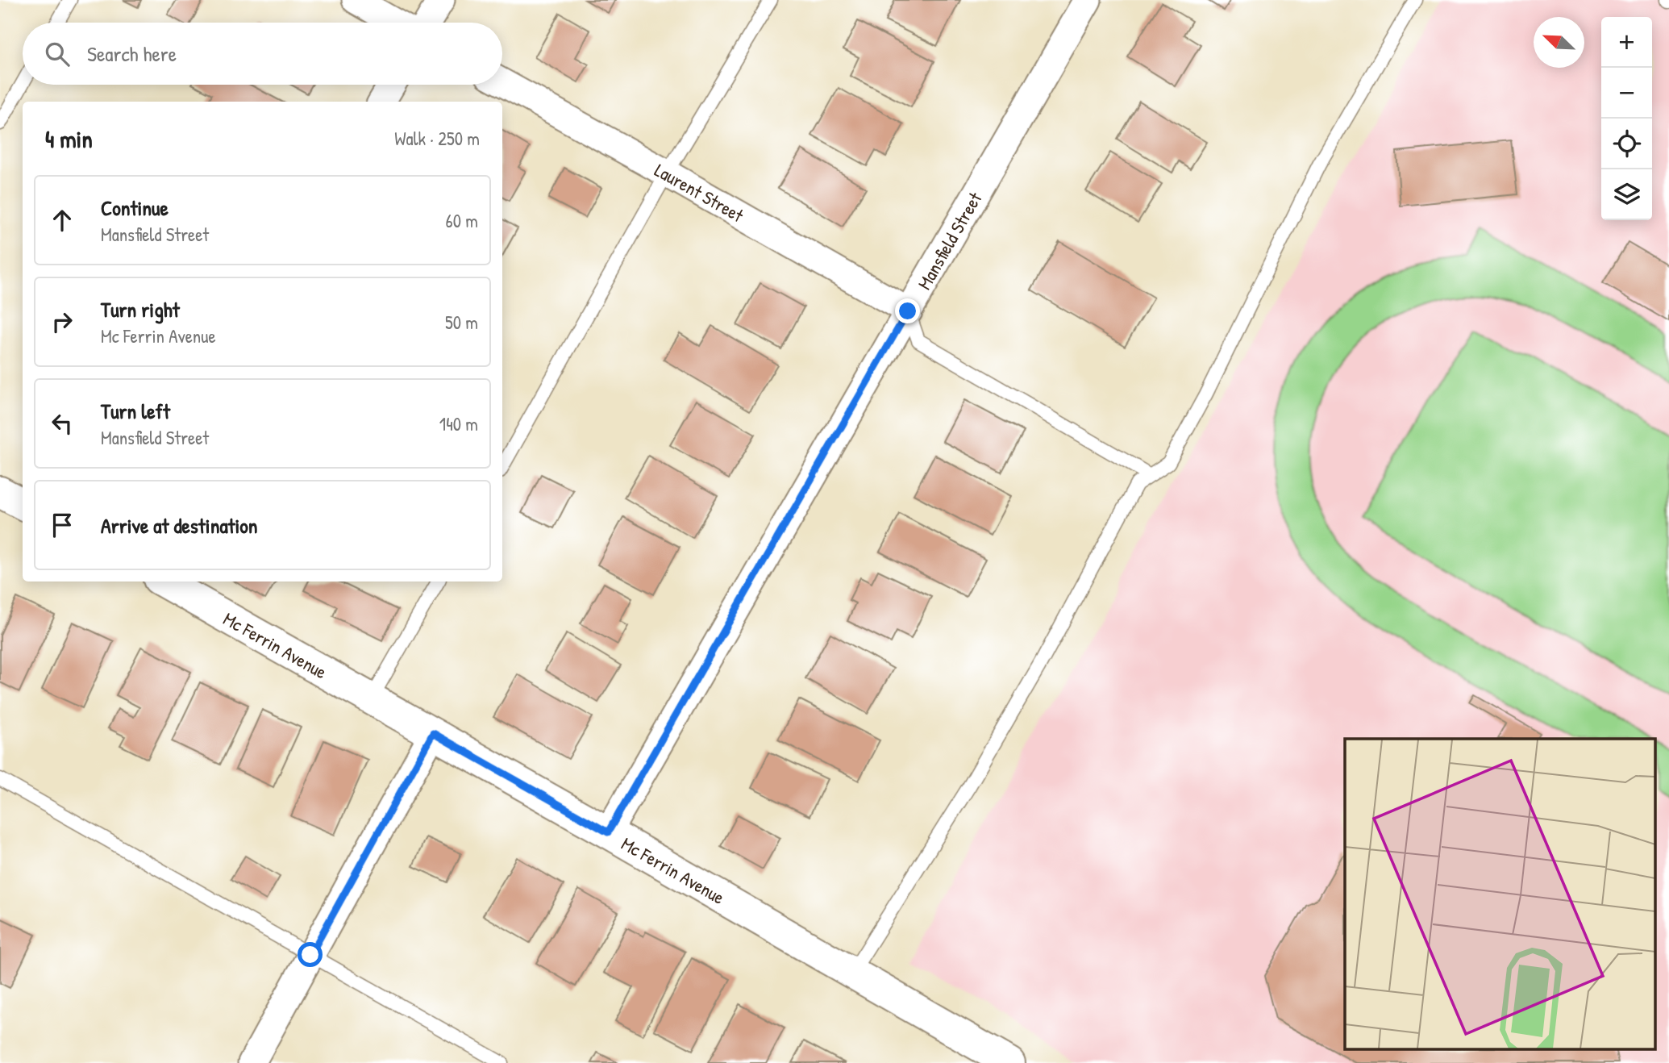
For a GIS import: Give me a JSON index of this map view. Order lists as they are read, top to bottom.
{
  "streets": {
    "street": ["Laurent Street", "Mansfield Street", "Mc Ferrin Avenue"]
  },
  "crossings": [
    ["Laurent Street", "Mansfield Street"],
    ["Mansfield Street", "Mc Ferrin Avenue"]
  ],
  "north": "top left",
  "page": {
    "map_buttons": ["+", "−"],
    "search": "Search here",
    "heading": ["4 min", "Walk · 250 m"],
    "list": [
      ["Continue", "Mansfield Street", "60 m"],
      ["Turn right", "Mc Ferrin Avenue", "50 m"],
      ["Turn left", "Mansfield Street", "140 m"],
      "Arrive at destination"
    ]
  }
}
